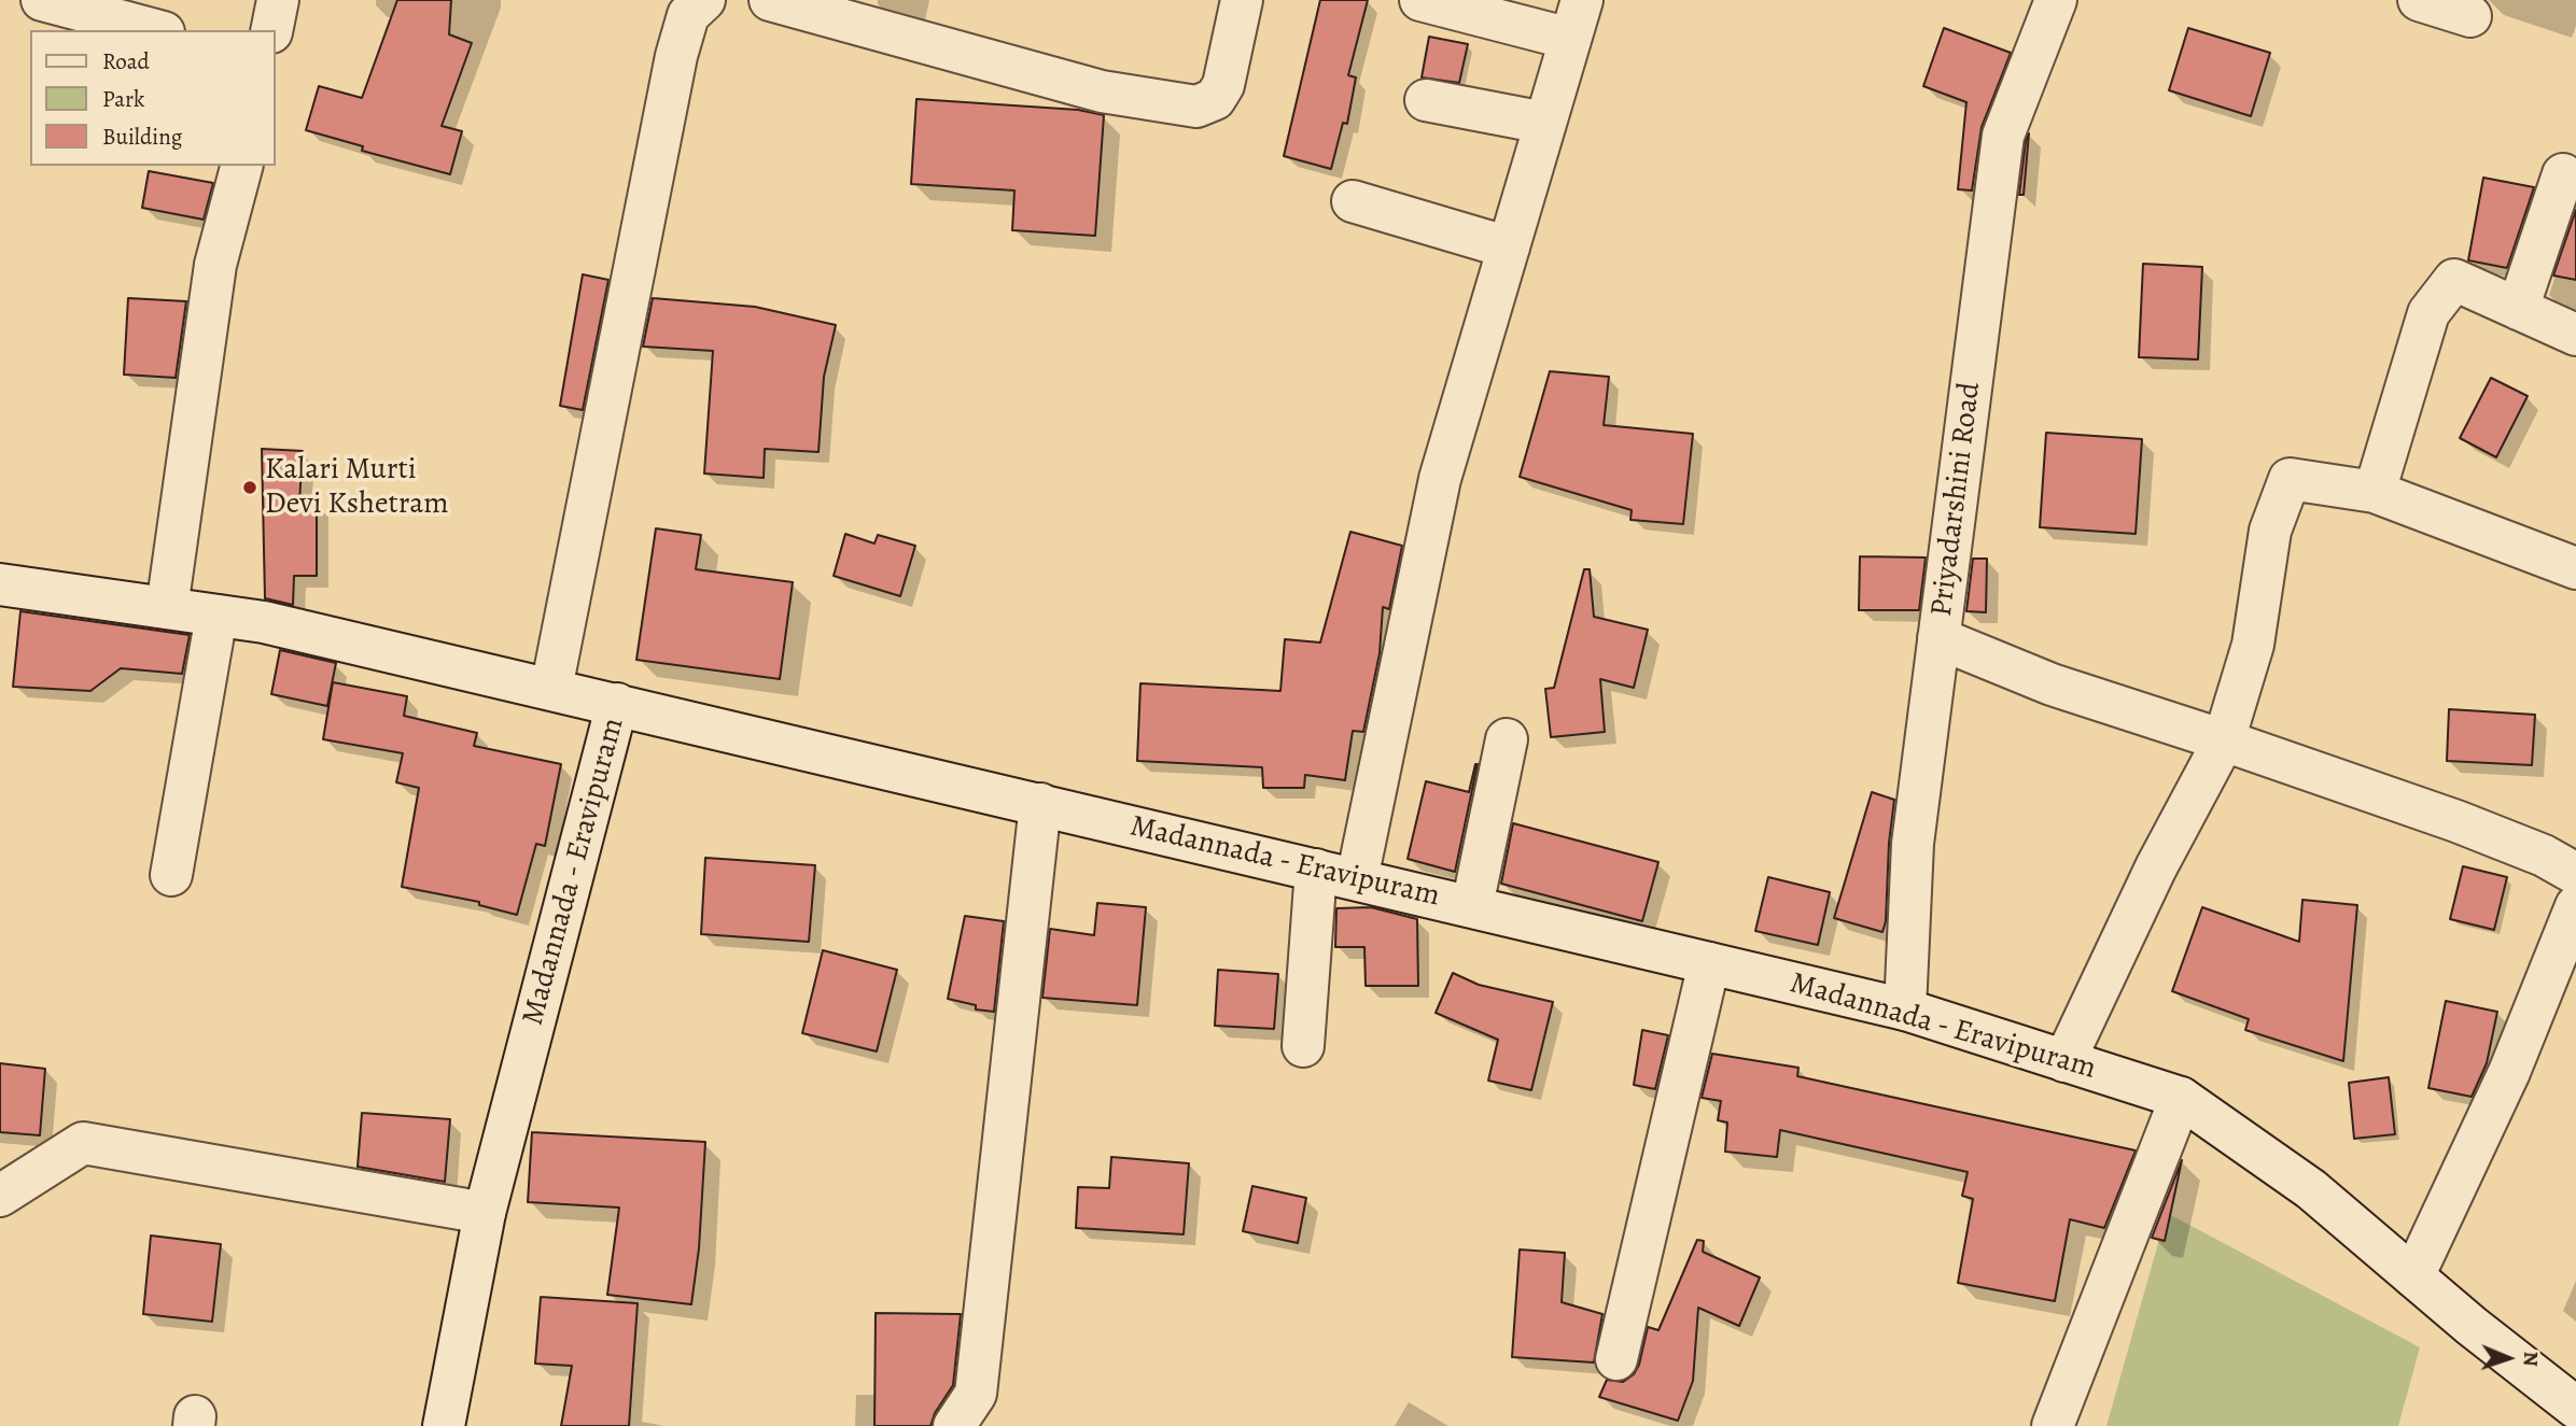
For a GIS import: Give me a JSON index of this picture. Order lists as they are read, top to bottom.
{
  "streets": {
    "street": ["Priyadarshini Road", "Madannada - Eravipuram"]
  },
  "crossings": [
    ["Priyadarshini Road", "Madannada - Eravipuram"]
  ],
  "places": ["Kalari Murti Devi Kshetram"],
  "legend": ["Road", "Park", "Building"],
  "north": "right"
}
